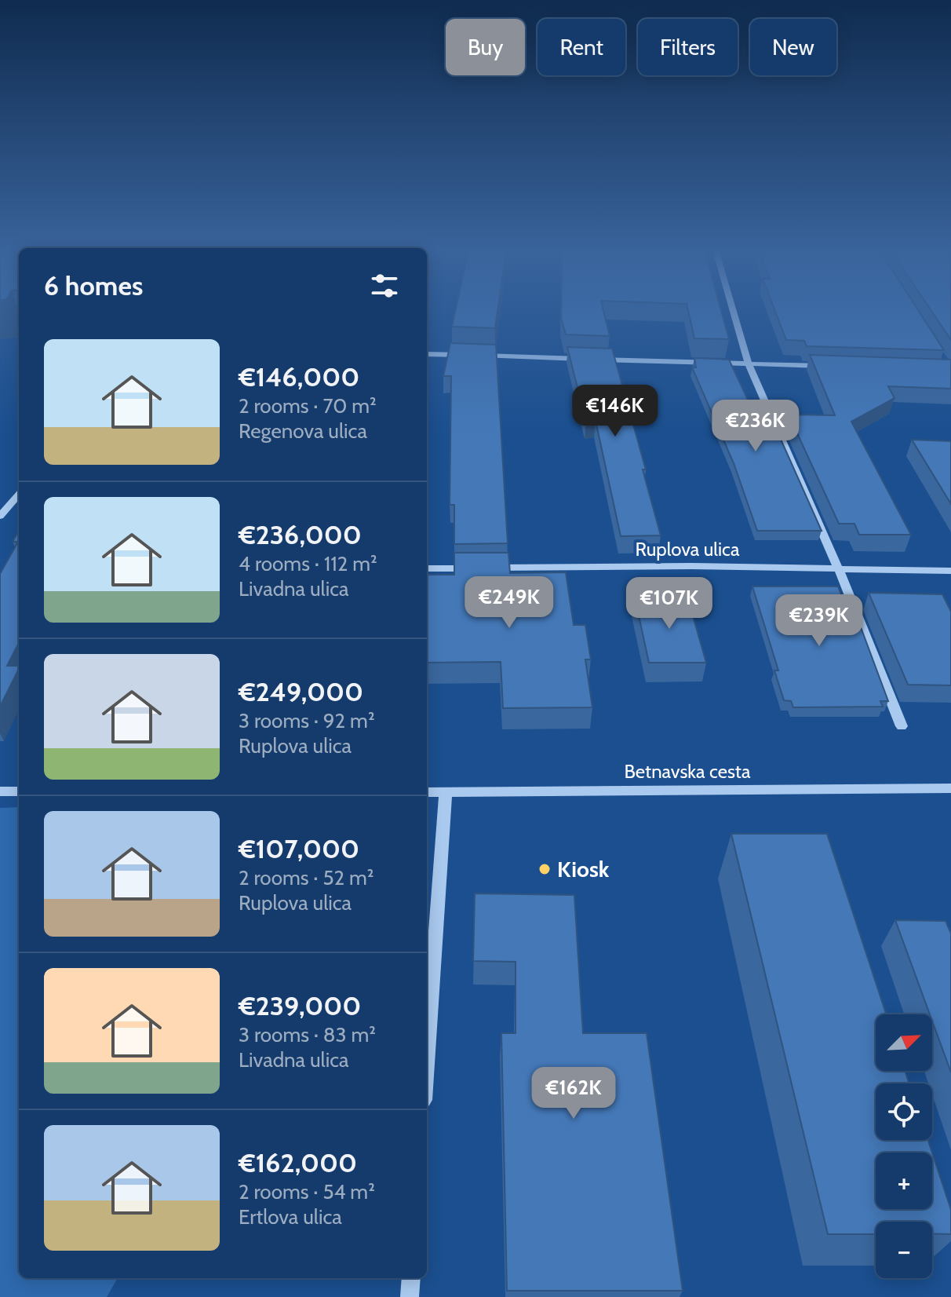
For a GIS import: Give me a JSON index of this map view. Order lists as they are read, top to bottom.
{
  "streets": {
    "street": ["Ruplova ulica", "Betnavska cesta"]
  },
  "places": ["Kiosk"],
  "north": "top right",
  "page": {
    "chip": [
      "Buy",
      "Rent",
      "Filters",
      "New"
    ],
    "heading": "6 homes",
    "list": [
      {
        "name": "€146,000",
        "note": "2 rooms · 70 m² · Regenova ulica"
      },
      {
        "name": "€236,000",
        "note": "4 rooms · 112 m² · Livadna ulica"
      },
      {
        "name": "€249,000",
        "note": "3 rooms · 92 m² · Ruplova ulica"
      },
      {
        "name": "€107,000",
        "note": "2 rooms · 52 m² · Ruplova ulica"
      },
      {
        "name": "€239,000",
        "note": "3 rooms · 83 m² · Livadna ulica"
      },
      {
        "name": "€162,000",
        "note": "2 rooms · 54 m² · Ertlova ulica"
      }
    ],
    "price": [
      "€146K",
      "€236K",
      "€249K",
      "€107K",
      "€239K",
      "€162K"
    ],
    "map_buttons": ["+", "−"]
  }
}
